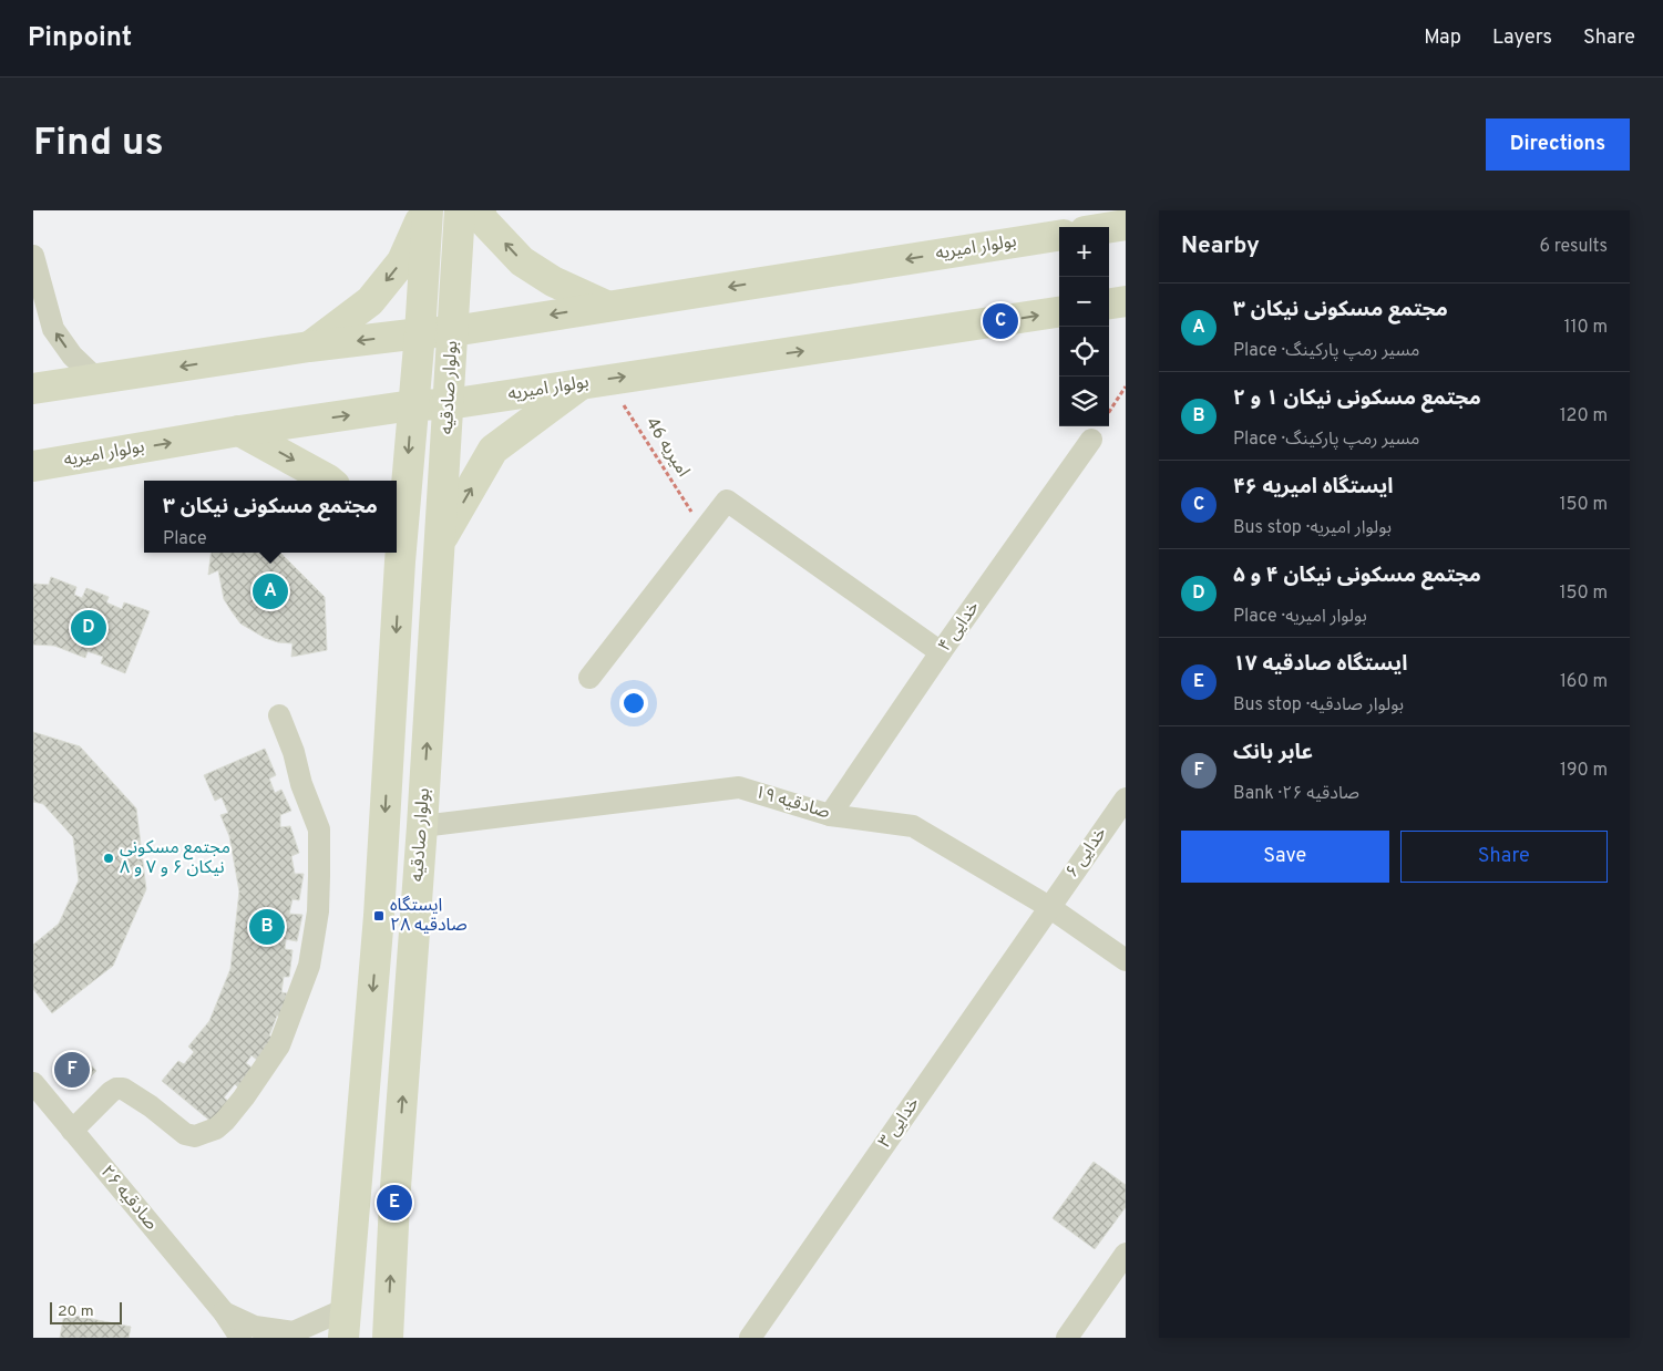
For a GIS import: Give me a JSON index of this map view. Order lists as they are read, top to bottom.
{
  "streets": {
    "main road": ["بولوار امیریه", "بولوار صادقیه"],
    "street": [
      "خدایی ۴",
      "صادقیه ۱۹",
      "خدایی ۶",
      "خدایی ۳",
      "صادقیه ۲۶"
    ],
    "path": ["امیریه 46"]
  },
  "crossings": [
    ["بولوار امیریه", "بولوار صادقیه"],
    ["بولوار امیریه", "امیریه 46"],
    ["بولوار صادقیه", "صادقیه ۱۹"],
    ["بولوار صادقیه", "صادقیه ۲۶"],
    ["خدایی ۴", "صادقیه ۱۹"],
    ["صادقیه ۱۹", "خدایی ۶"],
    ["صادقیه ۱۹", "خدایی ۳"],
    ["خدایی ۶", "خدایی ۳"]
  ],
  "places": {
    "other": ["مجتمع مسکونی نیکان ۶ و ۷ و ۸"],
    "transit": ["ایستگاه صادقیه ۲۸"]
  },
  "scale_bar": "20 m",
  "page": {
    "header": "Pinpoint",
    "nav": ["Map", "Layers", "Share"],
    "buttons": [
      "Directions",
      ["Save", "Share"]
    ],
    "title": "Find us",
    "heading": ["Nearby", "6 results"],
    "map_buttons": ["+", "−"],
    "list": [
      {
        "mark": "A",
        "name": "مجتمع مسکونی نیکان ۳",
        "note": "Place · مسیر رمپ پارکینگ",
        "value": "110 m"
      },
      {
        "mark": "B",
        "name": "مجتمع مسکونی نیکان ۱ و ۲",
        "note": "Place · مسیر رمپ پارکینگ",
        "value": "120 m"
      },
      {
        "mark": "C",
        "name": "ایستگاه امیریه ۴۶",
        "note": "Bus stop · بولوار امیریه",
        "value": "150 m"
      },
      {
        "mark": "D",
        "name": "مجتمع مسکونی نیکان ۴ و ۵",
        "note": "Place · بولوار امیریه",
        "value": "150 m"
      },
      {
        "mark": "E",
        "name": "ایستگاه صادقیه ۱۷",
        "note": "Bus stop · بولوار صادقیه",
        "value": "160 m"
      },
      {
        "mark": "F",
        "name": "عابر بانک",
        "note": "Bank · صادقیه ۲۶",
        "value": "190 m"
      }
    ],
    "pins": [
      "C",
      "A",
      "D",
      "B",
      "F",
      "E"
    ],
    "popup": ["مجتمع مسکونی نیکان ۳", "Place"],
    "scale": "20 m"
  }
}
